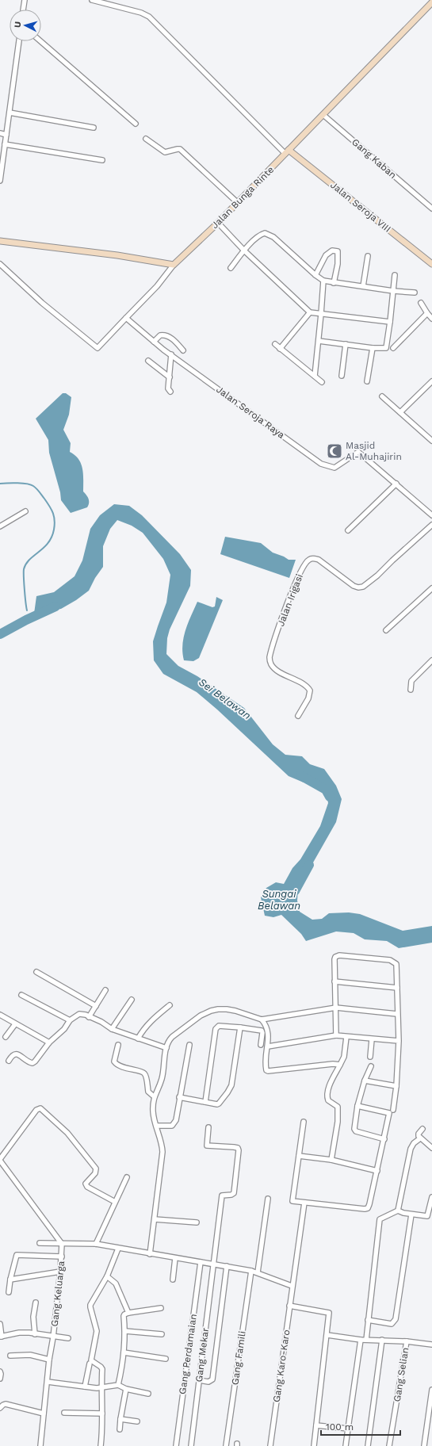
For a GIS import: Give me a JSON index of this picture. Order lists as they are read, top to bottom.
{
  "streets": {
    "street": [
      "Gang Kaban",
      "Jalan Bunga Rinte",
      "Jalan Seroja VIII",
      "Jalan Seroja Raya",
      "Jalan Irigasi",
      "Gang Keluarga",
      "Gang Perdamaian",
      "Gang Mekar",
      "Gang Famili",
      "Gang Karo-Karo",
      "Gang Selian"
    ]
  },
  "crossings": [
    ["Gang Kaban", "Jalan Bunga Rinte"],
    ["Jalan Bunga Rinte", "Jalan Seroja VIII"]
  ],
  "water": ["Sei Belawan", "Sungai Belawan"],
  "places": {
    "mosque": ["Masjid Al-Muhajirin"]
  },
  "scale_bar": "100 m",
  "north": "left"
}
